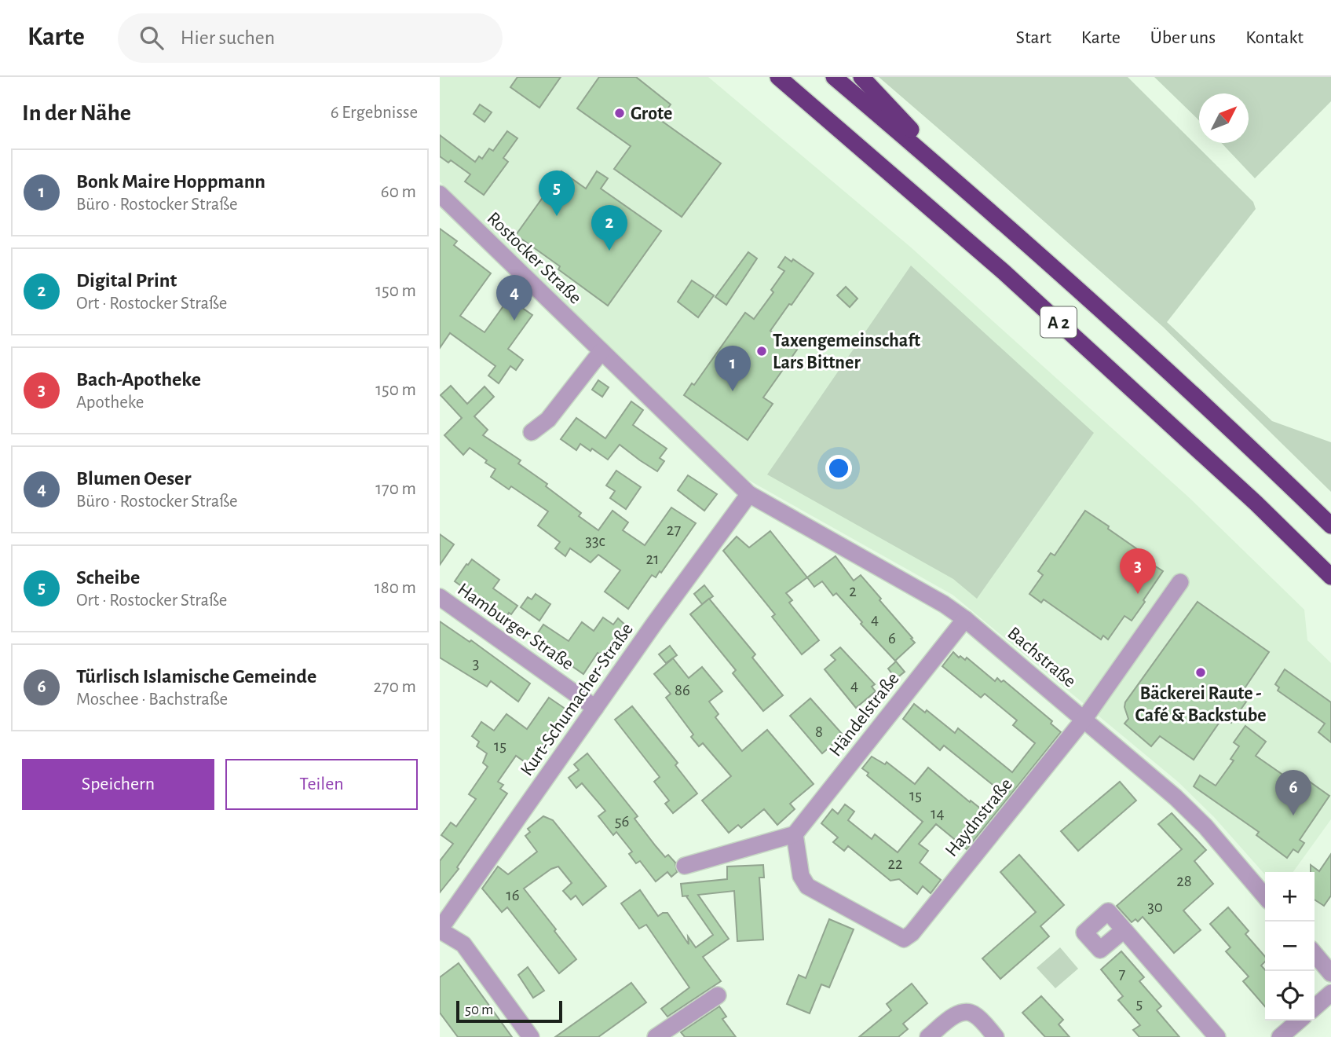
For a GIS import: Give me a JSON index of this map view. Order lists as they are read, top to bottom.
{
  "streets": {
    "highway": ["A 2"],
    "street": [
      "Rostocker Straße",
      "Hamburger Straße",
      "Bachstraße",
      "Kurt-Schumacher-Straße",
      "Händelstraße",
      "Haydnstraße"
    ]
  },
  "crossings": [
    ["Rostocker Straße", "Bachstraße"],
    ["Rostocker Straße", "Kurt-Schumacher-Straße"],
    ["Hamburger Straße", "Kurt-Schumacher-Straße"],
    ["Bachstraße", "Kurt-Schumacher-Straße"],
    ["Bachstraße", "Händelstraße"],
    ["Bachstraße", "Haydnstraße"],
    ["Händelstraße", "Haydnstraße"]
  ],
  "places": ["Grote", "Taxengemeinschaft Lars Bittner", "Bäckerei Raute - Café & Backstube"],
  "house_numbers": [
    "27",
    "33c",
    "21",
    "2",
    "4",
    "6",
    "3",
    "4",
    "86",
    "8",
    "15",
    "15",
    "14",
    "56",
    "22",
    "28",
    "16",
    "30",
    "7",
    "5"
  ],
  "scale_bar": "50 m",
  "north": "top right",
  "page": {
    "header": "Karte",
    "search": "Hier suchen",
    "nav": [
      "Start",
      "Karte",
      "Über uns",
      "Kontakt"
    ],
    "heading": ["In der Nähe", "6 Ergebnisse"],
    "list": [
      {
        "mark": "1",
        "name": "Bonk Maire Hoppmann",
        "note": "Büro · Rostocker Straße",
        "value": "60 m"
      },
      {
        "mark": "2",
        "name": "Digital Print",
        "note": "Ort · Rostocker Straße",
        "value": "150 m"
      },
      {
        "mark": "3",
        "name": "Bach-Apotheke",
        "note": "Apotheke",
        "value": "150 m"
      },
      {
        "mark": "4",
        "name": "Blumen Oeser",
        "note": "Büro · Rostocker Straße",
        "value": "170 m"
      },
      {
        "mark": "5",
        "name": "Scheibe",
        "note": "Ort · Rostocker Straße",
        "value": "180 m"
      },
      {
        "mark": "6",
        "name": "Türlisch Islamische Gemeinde",
        "note": "Moschee · Bachstraße",
        "value": "270 m"
      }
    ],
    "pins": [
      "5",
      "2",
      "4",
      "1",
      "3",
      "6"
    ],
    "buttons": ["Speichern", "Teilen"],
    "map_buttons": ["+", "−"],
    "scale": "50 m"
  }
}
